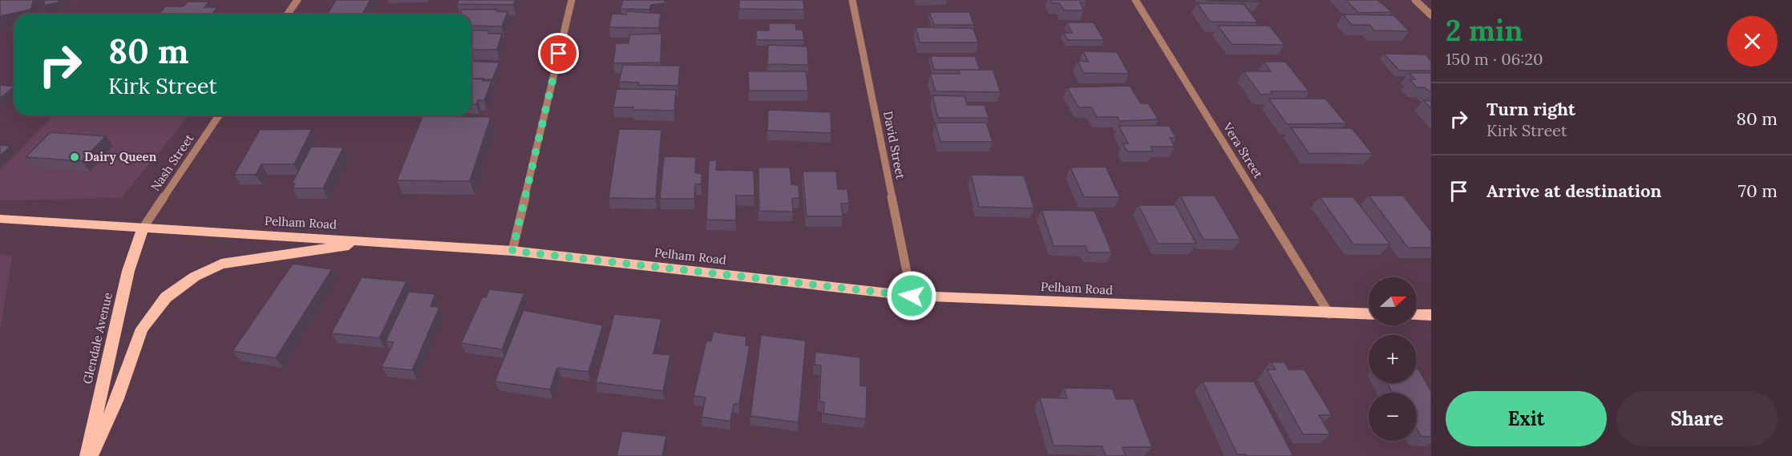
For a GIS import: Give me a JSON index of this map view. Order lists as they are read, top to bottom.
{
  "streets": {
    "main road": ["Pelham Road", "Glendale Avenue"],
    "street": ["David Street", "Vera Street", "Nash Street"]
  },
  "crossings": [
    ["David Street", "Pelham Road"],
    ["Vera Street", "Pelham Road"],
    ["Nash Street", "Pelham Road"],
    ["Nash Street", "Glendale Avenue"],
    ["Pelham Road", "Glendale Avenue"]
  ],
  "places": ["Dairy Queen"],
  "north": "right",
  "page": {
    "heading": ["2 min", "150 m · 06:20"],
    "turn": ["80 m", "Kirk Street"],
    "list": [
      {
        "name": "Turn right",
        "note": "Kirk Street",
        "value": "80 m"
      },
      {
        "name": "Arrive at destination",
        "value": "70 m"
      }
    ],
    "map_buttons": ["+", "−"],
    "buttons": ["Exit", "Share"]
  }
}
